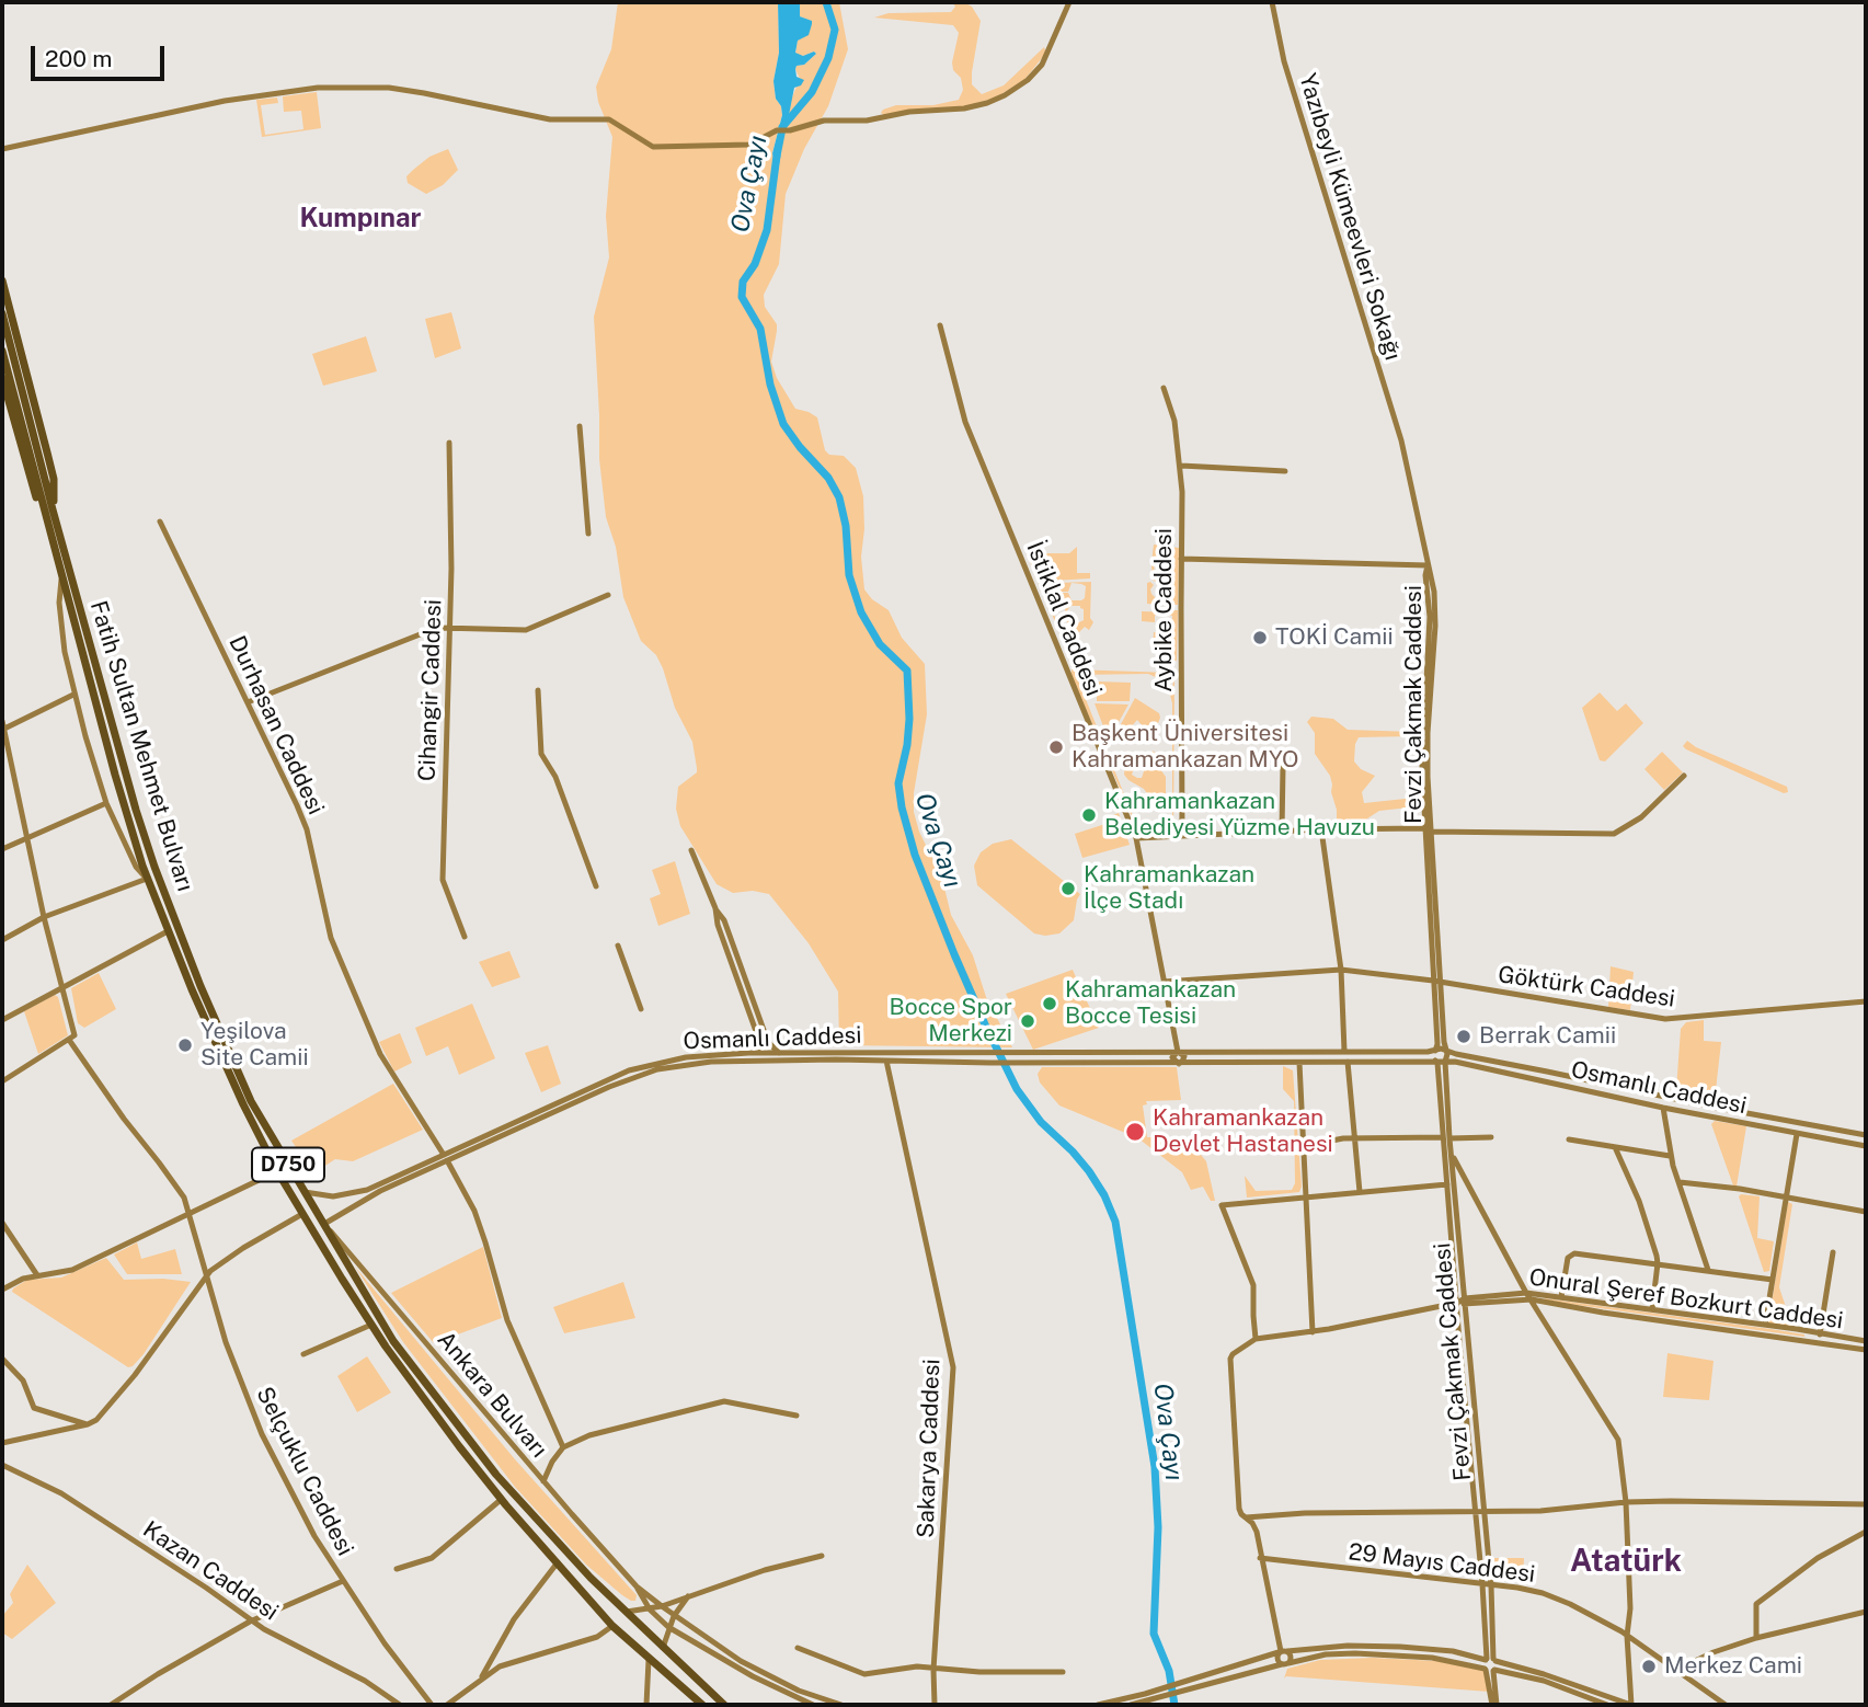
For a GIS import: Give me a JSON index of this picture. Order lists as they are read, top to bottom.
{
  "streets": {
    "highway": ["Fatih Sultan Mehmet Bulvarı", "D750"],
    "street": [
      "Yazıbeyli Kümeevleri Sokağı",
      "Aybike Caddesi",
      "İstiklal Caddesi",
      "Cihangir Caddesi",
      "Fevzi Çakmak Caddesi",
      "Durhasan Caddesi",
      "Göktürk Caddesi",
      "Osmanlı Caddesi",
      "Onural Şeref Bozkurt Caddesi",
      "Ankara Bulvarı",
      "Sakarya Caddesi",
      "Selçuklu Caddesi",
      "29 Mayıs Caddesi",
      "Kazan Caddesi"
    ]
  },
  "crossings": [
    ["Yazıbeyli Kümeevleri Sokağı", "Fevzi Çakmak Caddesi"],
    ["İstiklal Caddesi", "Göktürk Caddesi"],
    ["İstiklal Caddesi", "Osmanlı Caddesi"],
    ["Fevzi Çakmak Caddesi", "Göktürk Caddesi"],
    ["Fevzi Çakmak Caddesi", "Osmanlı Caddesi"],
    ["Fevzi Çakmak Caddesi", "Onural Şeref Bozkurt Caddesi"],
    ["Fevzi Çakmak Caddesi", "29 Mayıs Caddesi"],
    ["Durhasan Caddesi", "Osmanlı Caddesi"],
    ["Fatih Sultan Mehmet Bulvarı", "Osmanlı Caddesi"],
    ["Fatih Sultan Mehmet Bulvarı", "Ankara Bulvarı"],
    ["Osmanlı Caddesi", "Ankara Bulvarı"],
    ["Osmanlı Caddesi", "Sakarya Caddesi"]
  ],
  "districts": ["Kumpınar", "Atatürk"],
  "water": ["Ova Çayı"],
  "places": [
    "TOKİ Camii",
    "Başkent Üniversitesi Kahramankazan MYO",
    "Kahramankazan Belediyesi Yüzme Havuzu",
    "Kahramankazan İlçe Stadı",
    "Kahramankazan Bocce Tesisi",
    "Bocce Spor Merkezi",
    "Berrak Camii",
    "Yeşilova Site Camii",
    "Kahramankazan Devlet Hastanesi",
    "Merkez Cami"
  ],
  "scale_bar": "200 m"
}
